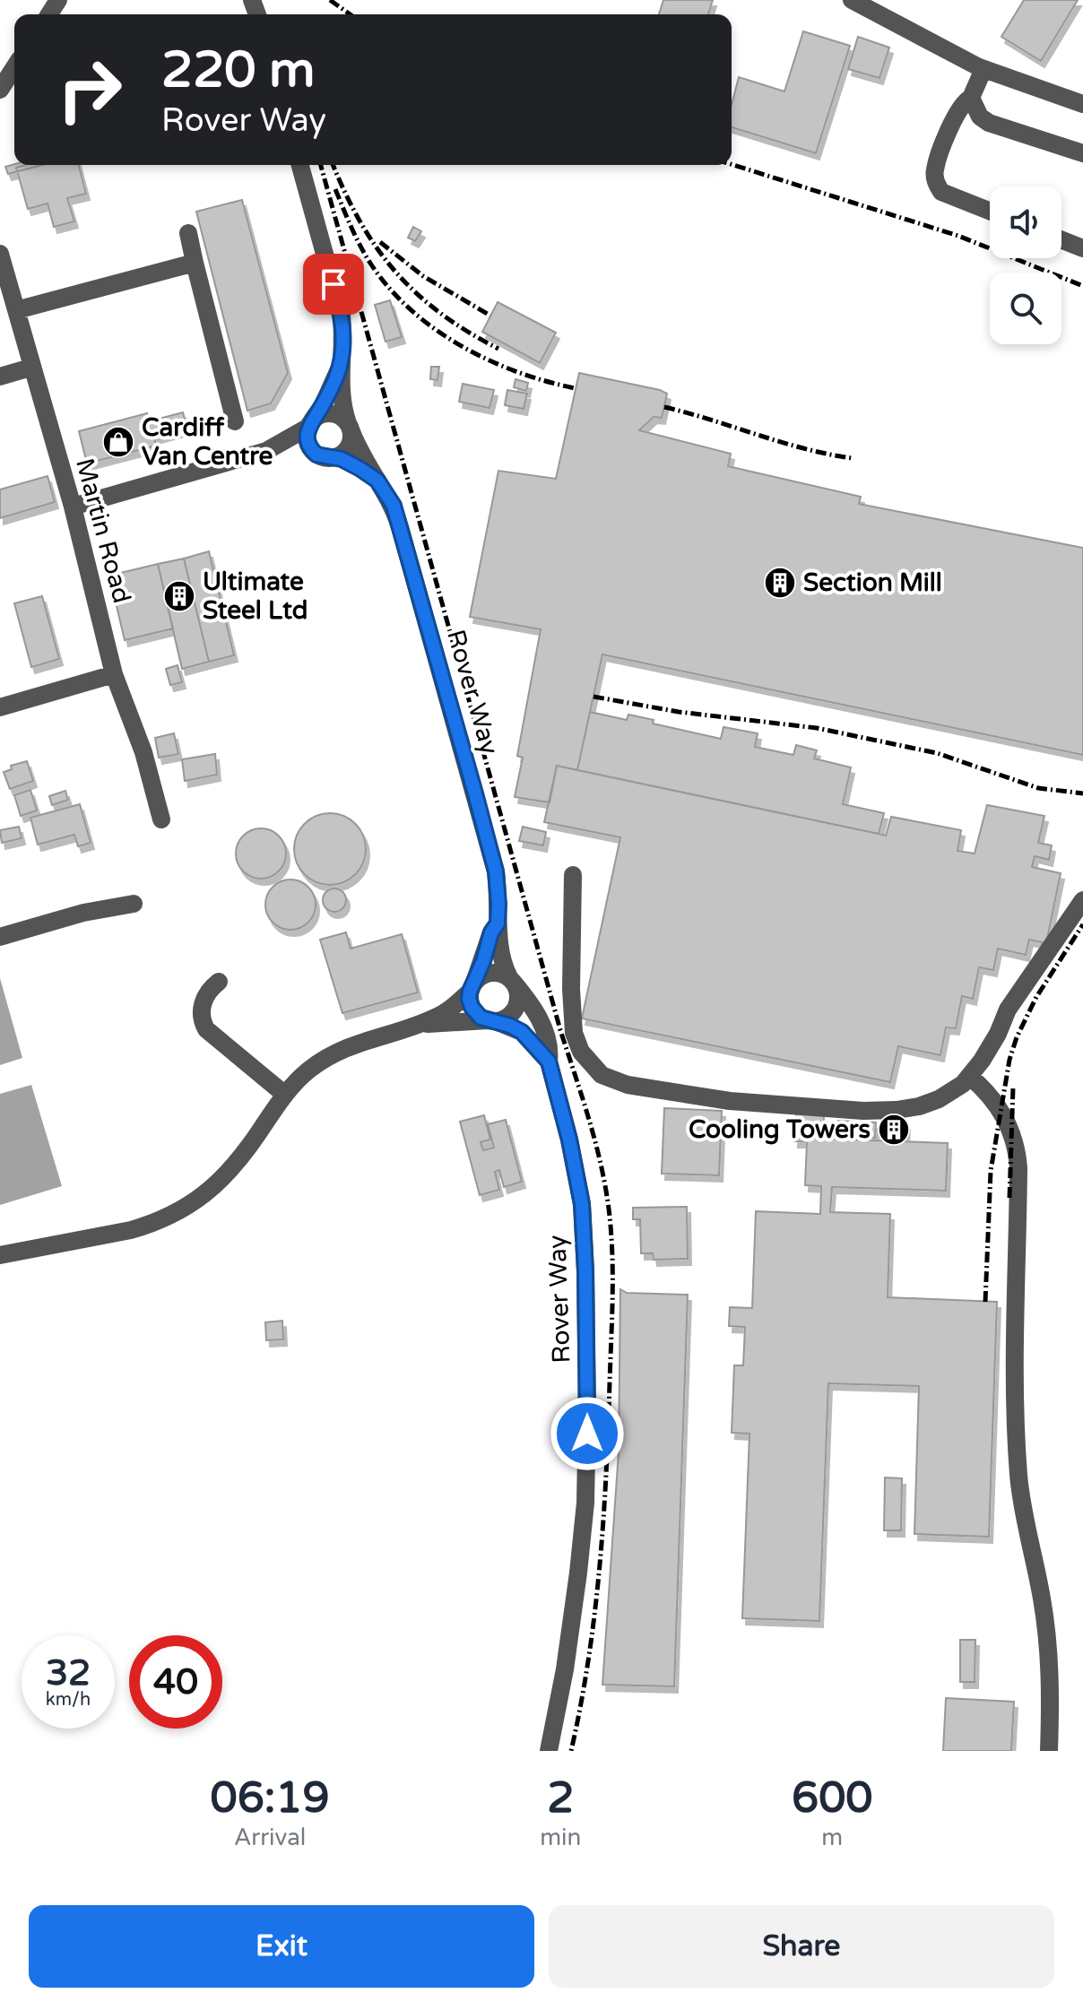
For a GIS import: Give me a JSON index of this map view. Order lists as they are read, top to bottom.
{
  "streets": {
    "street": ["Martin Road", "Rover Way"]
  },
  "places": {
    "shop": ["Cardiff Van Centre"],
    "building": ["Section Mill", "Ultimate Steel Ltd", "Cooling Towers"]
  },
  "page": {
    "turn": ["220 m", "Rover Way"],
    "speed": "32 km/h",
    "limit": "40",
    "eta": [
      "06:19",
      "Arrival",
      "2",
      "min",
      "600",
      "m"
    ],
    "buttons": ["Exit", "Share"]
  }
}
